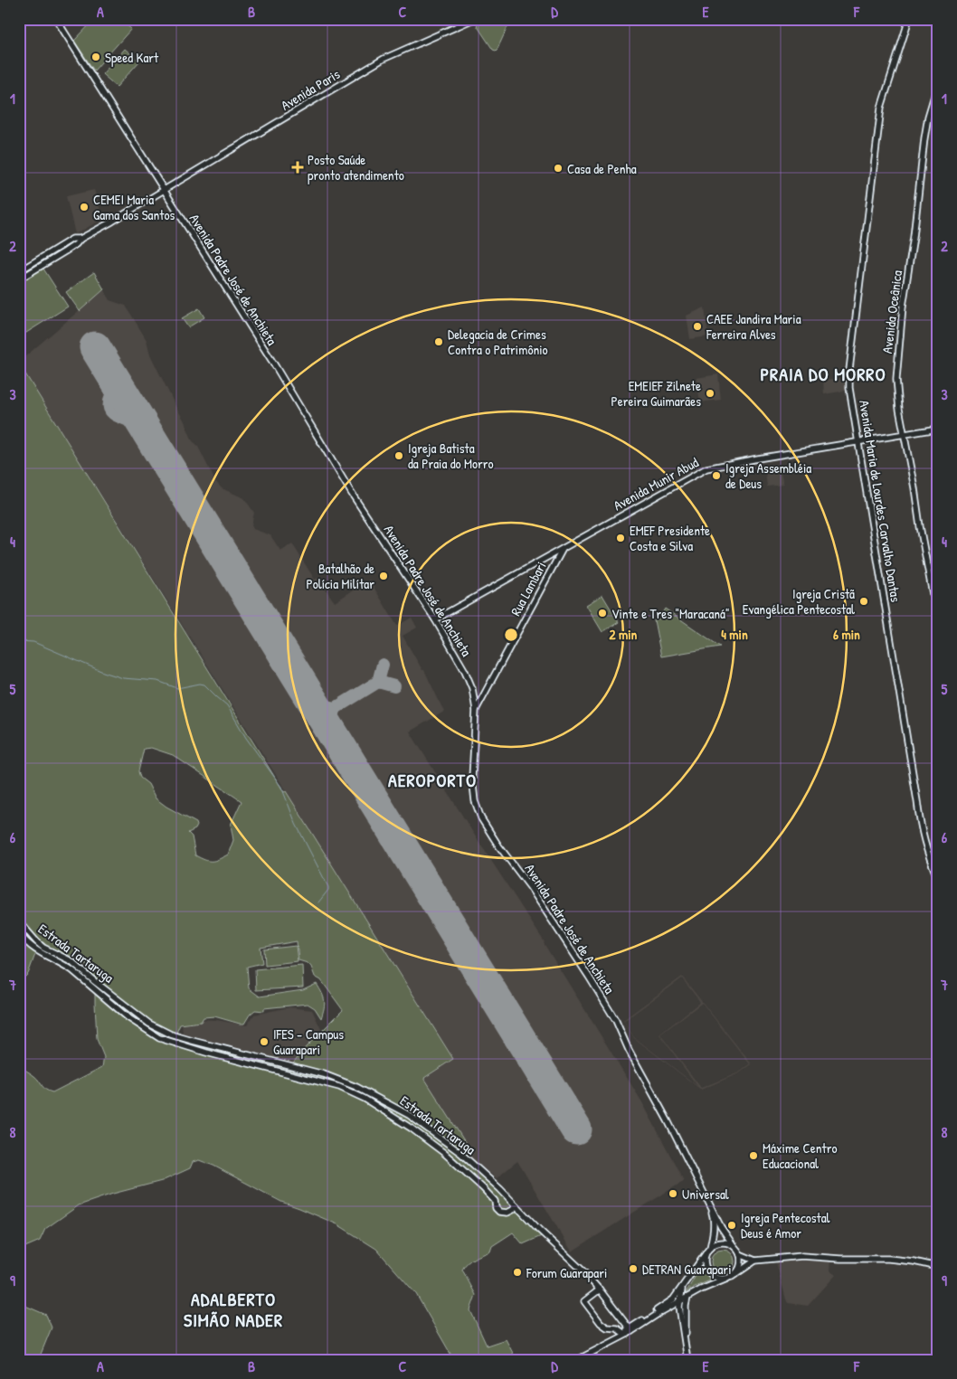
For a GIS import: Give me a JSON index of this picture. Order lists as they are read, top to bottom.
{
  "streets": {
    "street": [
      "Avenida Paris",
      "Avenida Padre José de Anchieta",
      "Avenida Oceânica",
      "Avenida Munir Abud",
      "Avenida Maria de Lourdes Carvalho Dantas",
      "Rua Lambari",
      "Estrada Tartaruga"
    ]
  },
  "crossings": [
    ["Avenida Paris", "Avenida Padre José de Anchieta"],
    ["Avenida Padre José de Anchieta", "Avenida Munir Abud"],
    ["Avenida Padre José de Anchieta", "Rua Lambari"],
    ["Avenida Oceânica", "Avenida Munir Abud"],
    ["Avenida Munir Abud", "Avenida Maria de Lourdes Carvalho Dantas"],
    ["Avenida Munir Abud", "Rua Lambari"]
  ],
  "districts": ["PRAIA DO MORRO", "AEROPORTO", "ADALBERTO SIMÃO NADER"],
  "places": {
    "other": [
      "Speed Kart",
      "Casa de Penha",
      "CEMEI Maria Gama dos Santos",
      "CAEE Jandira Maria Ferreira Alves",
      "Delegacia de Crimes Contra o Patrimônio",
      "EMEIEF Zilnete Pereira Guimarães",
      "Igreja Batista da Praia do Morro",
      "Igreja Assembléia de Deus",
      "EMEF Presidente Costa e Silva",
      "Batalhão de Polícia Milítar",
      "Igreja Cristã Evangélica Pentecostal",
      "Vinte e Tres \"Maracaná\"",
      "IFES - Campus Guarapari",
      "Máxime Centro Educacional",
      "Universal",
      "Igreja Pentecostal Deus é Amor",
      "DETRAN Guarapari",
      "Forum Guarapari"
    ],
    "health": ["Posto Saúde pronto atendimento"]
  },
  "grid": {
    "columns": [
      "A",
      "B",
      "C",
      "D",
      "E",
      "F"
    ],
    "rows": [
      "1",
      "2",
      "3",
      "4",
      "5",
      "6",
      "7",
      "8",
      "9"
    ]
  },
  "rings": ["2 min", "4 min", "6 min"]
}
